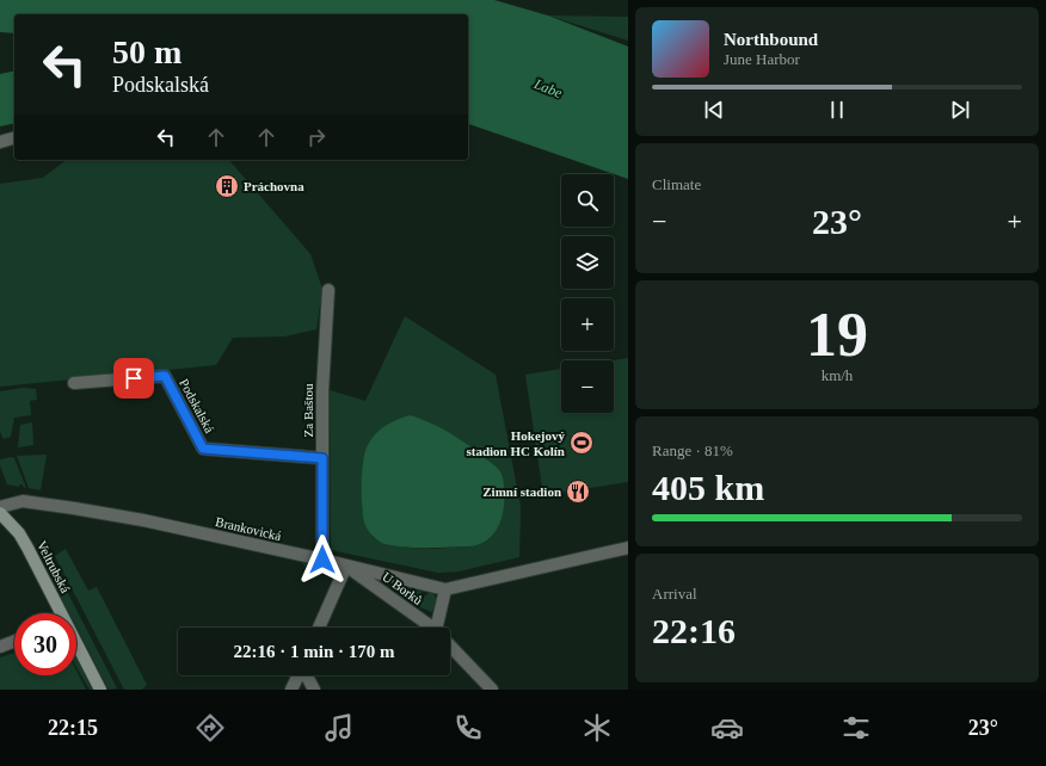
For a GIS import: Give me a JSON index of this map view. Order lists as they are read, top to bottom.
{
  "streets": {
    "street": [
      "Podskalská",
      "Za Baštou",
      "Brankovická",
      "Veltrubská",
      "U Borků"
    ]
  },
  "crossings": [
    ["Podskalská", "Za Baštou"],
    ["Za Baštou", "Brankovická"],
    ["Brankovická", "U Borků"]
  ],
  "water": ["Labe"],
  "places": {
    "building": ["Práchovna"],
    "sports": ["Hokejový stadion HC Kolín"],
    "restaurant": ["Zimní stadion"]
  },
  "page": {
    "turn": ["50 m", "Podskalská"],
    "song": ["Northbound", "June Harbor"],
    "tile": [
      "Climate",
      ["19", "km/h"],
      ["Range · 81%", "405 km"],
      ["Arrival", "22:16"]
    ],
    "map_buttons": ["+", "−"],
    "heat": ["−", "23°", "+"],
    "limit": "30",
    "trip": "22:16 · 1 min · 170 m",
    "tabs": ["22:15", "23°"]
  }
}
